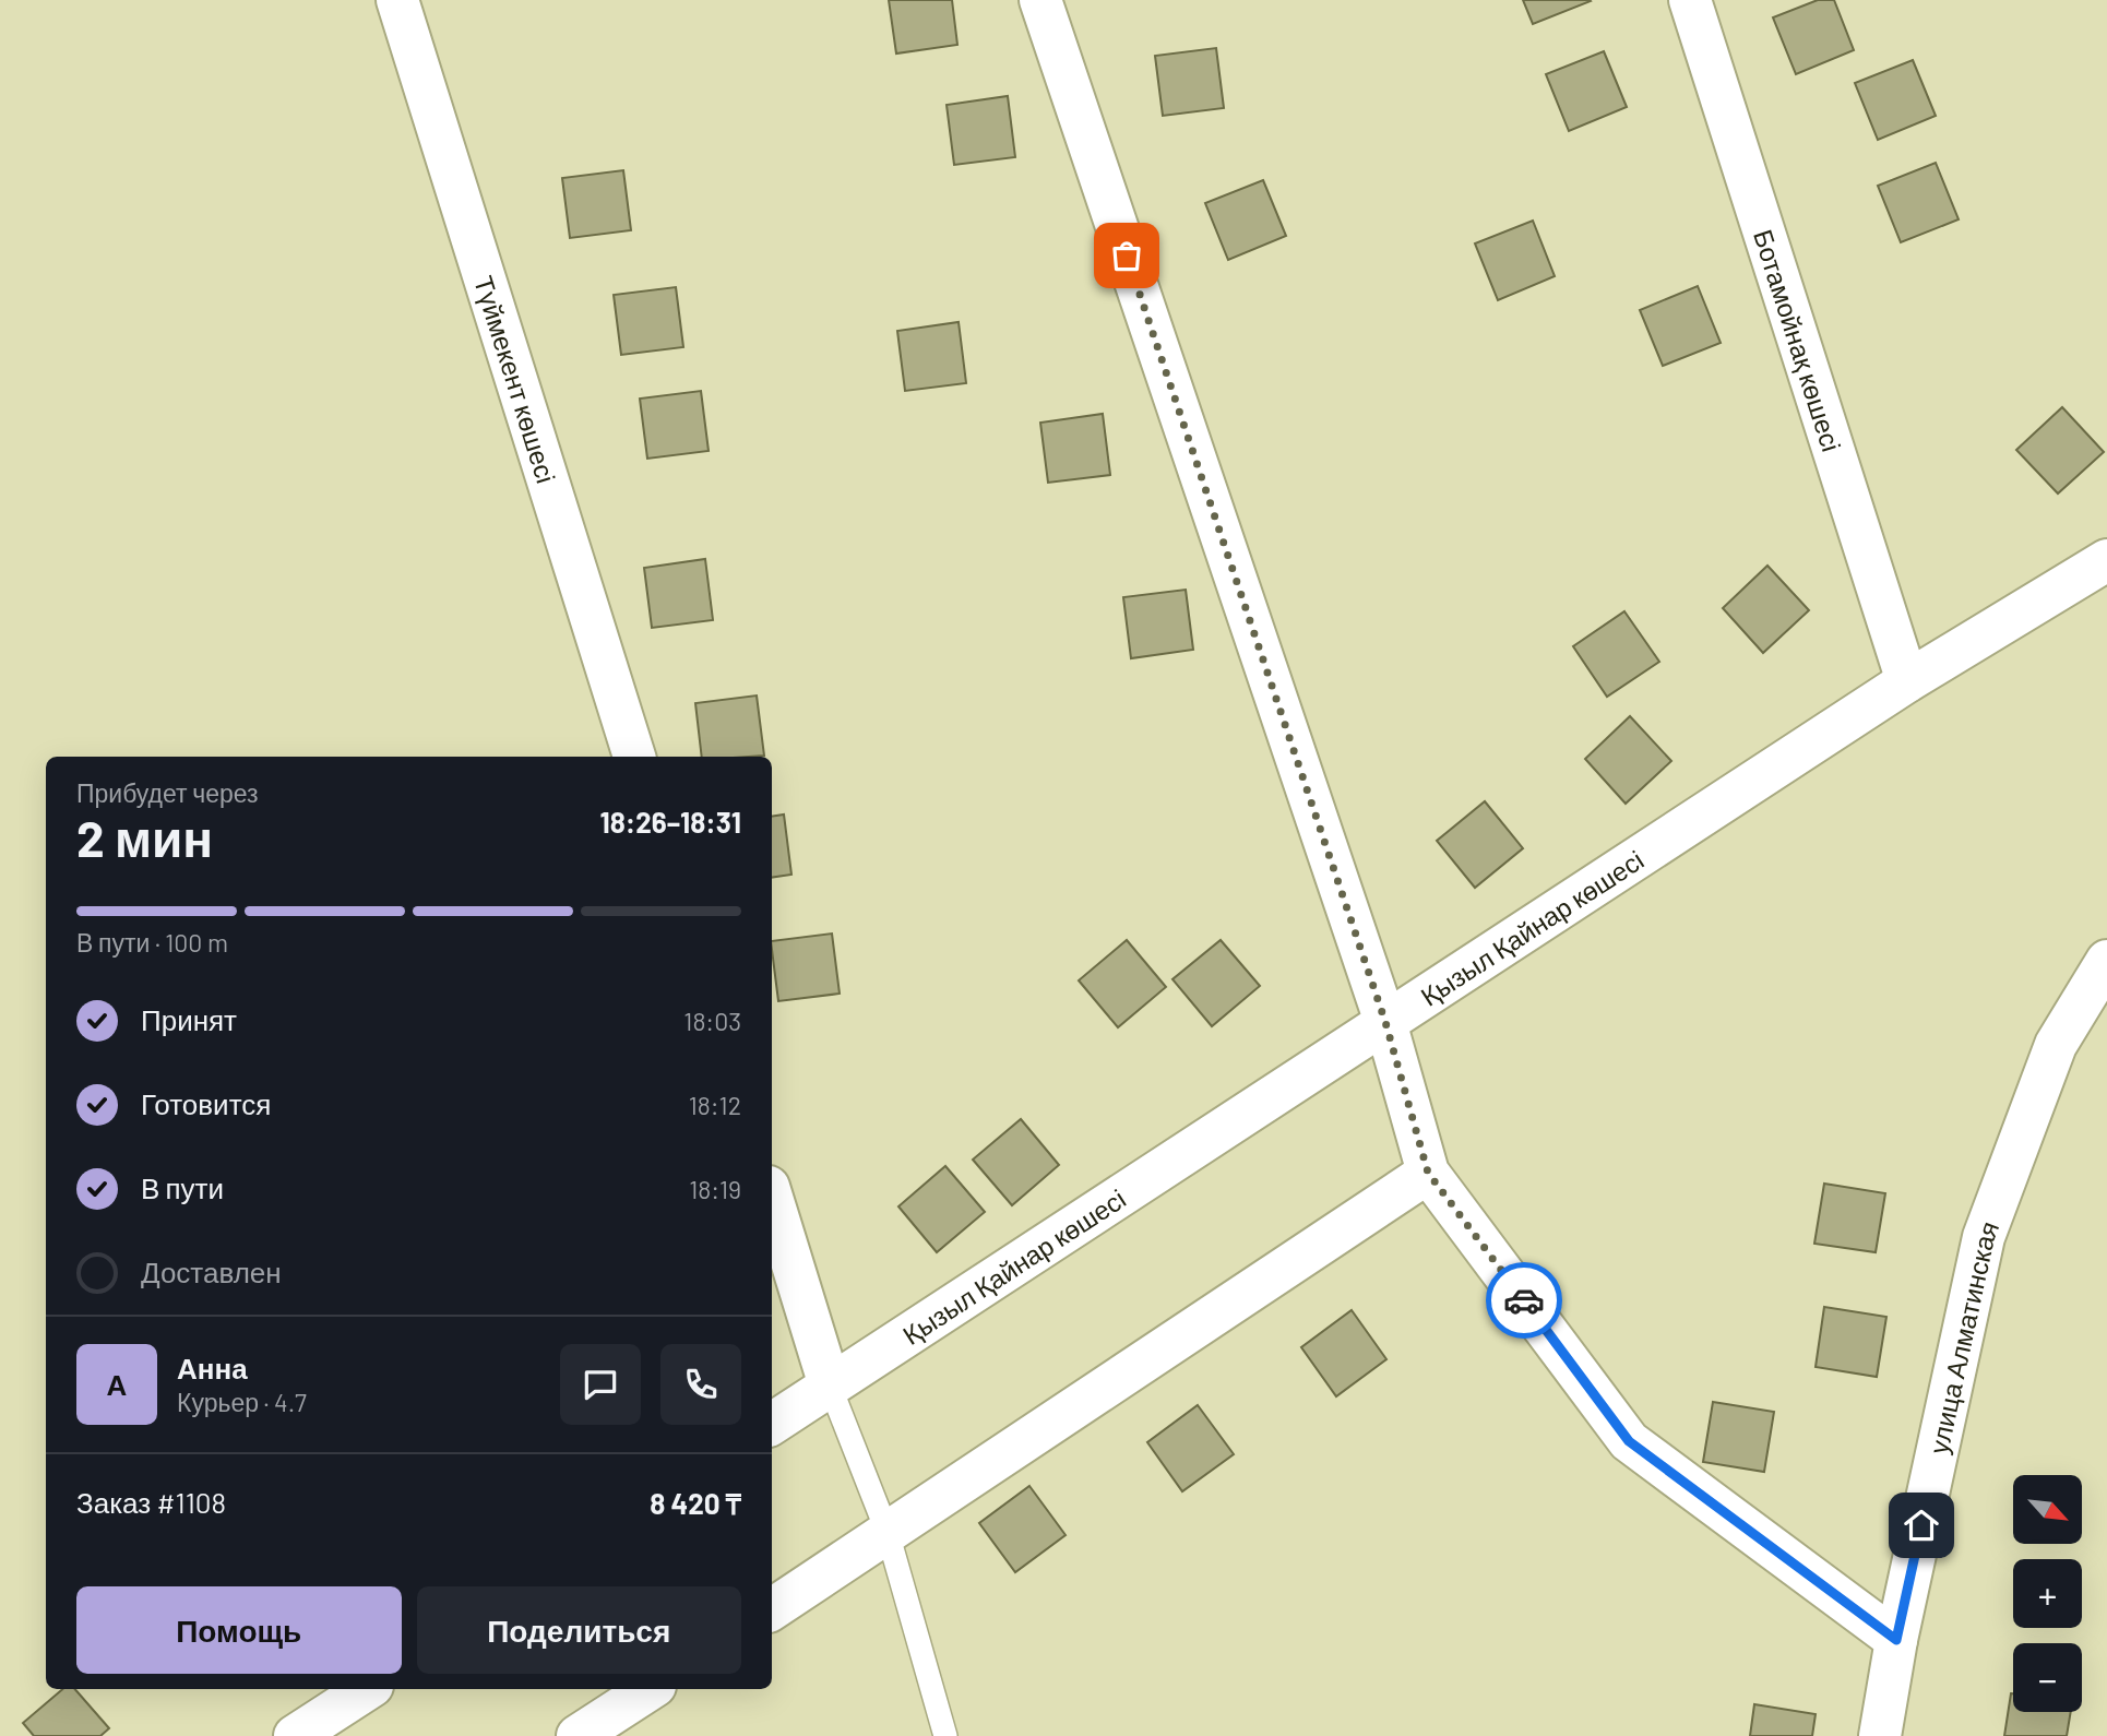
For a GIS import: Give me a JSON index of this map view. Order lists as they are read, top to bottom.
{
  "streets": {
    "street": [
      "Ботамойнақ көшесі",
      "Түймекент көшесі",
      "Қызыл Қайнар көшесі",
      "улица Алматинская"
    ]
  },
  "crossings": [
    ["Ботамойнақ көшесі", "Қызыл Қайнар көшесі"]
  ],
  "north": "bottom right",
  "page": {
    "heading": ["2 мин", "Прибудет через", "18:26–18:31"],
    "panel": [
      "Анна",
      "Курьер · 4.7",
      "Заказ #1108",
      "8 420 ₸"
    ],
    "bar": "В пути · 100 m",
    "list": [
      ["Принят", "18:03"],
      ["Готовится", "18:12"],
      ["В пути", "18:19"],
      "Доставлен"
    ],
    "round": "А",
    "map_buttons": ["+", "−"],
    "buttons": ["Помощь", "Поделиться"]
  }
}
